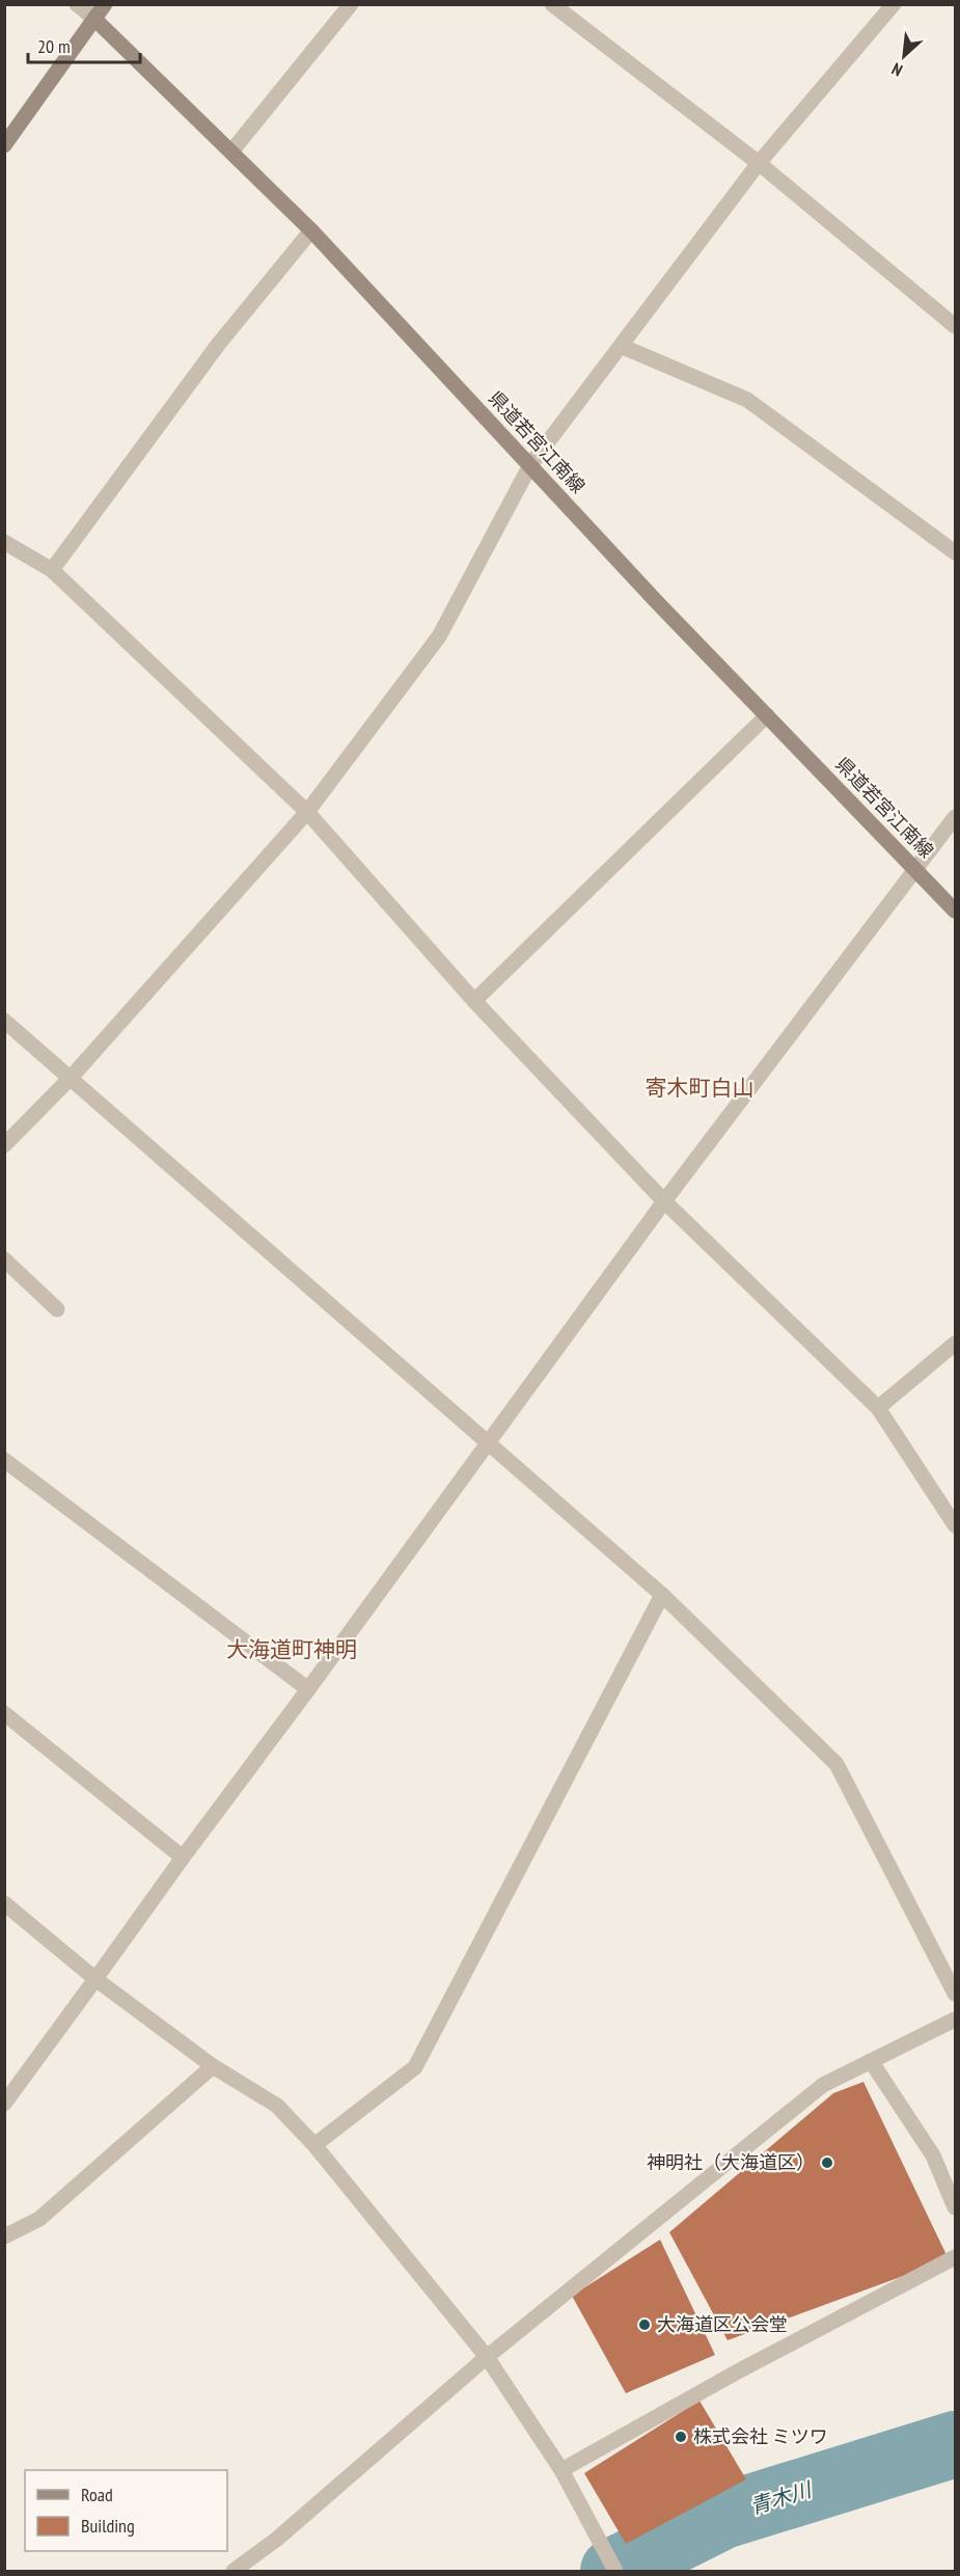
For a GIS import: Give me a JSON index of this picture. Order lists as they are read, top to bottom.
{
  "streets": {
    "main road": ["県道若宮江南線"]
  },
  "districts": ["寄木町白山", "大海道町神明"],
  "water": ["青木川"],
  "places": ["神明社（大海道区）", "大海道区公会堂", "株式会社 ミツワ"],
  "legend": ["Road", "Building"],
  "scale_bar": "20 m",
  "north": "bottom left"
}
